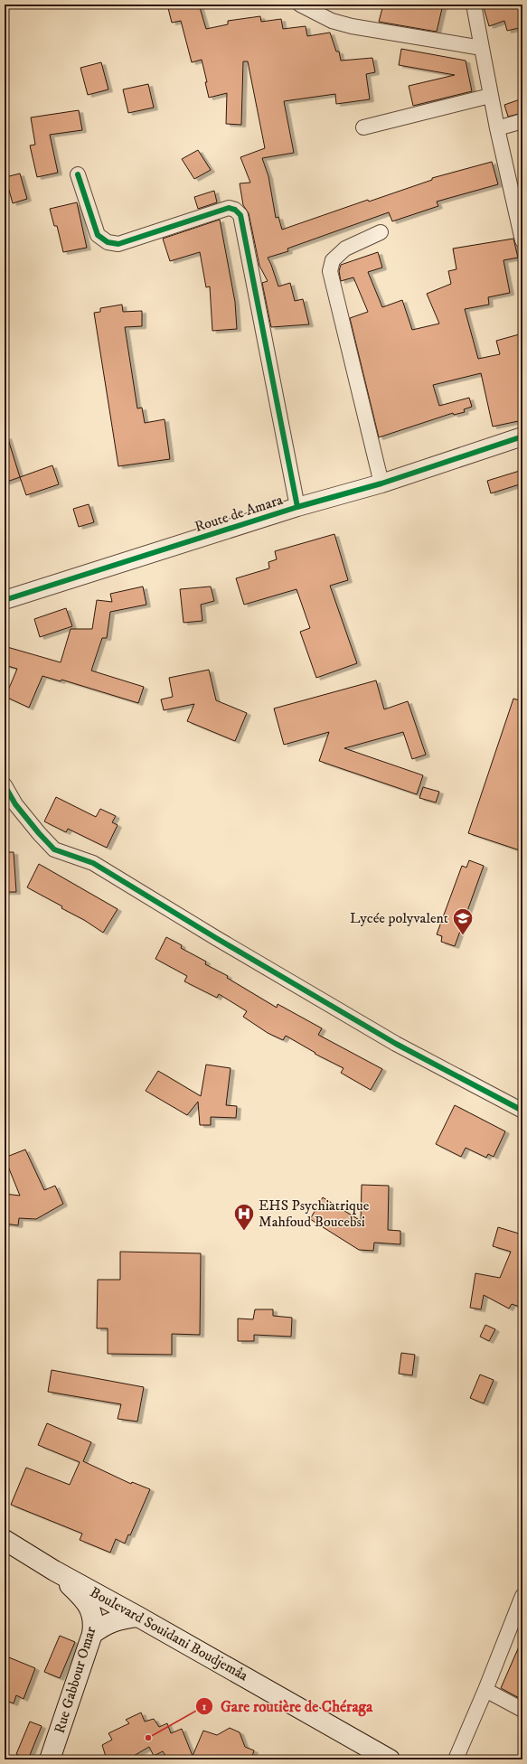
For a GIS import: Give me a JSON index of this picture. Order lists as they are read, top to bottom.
{
  "streets": {
    "main road": ["Boulevard Souidani Boudjemâa", "Rue Gabbour Omar"],
    "street": ["Route de Amara"]
  },
  "crossings": [
    ["Boulevard Souidani Boudjemâa", "Rue Gabbour Omar"]
  ],
  "places": {
    "school or university": ["Lycée polyvalent"],
    "hospital": ["EHS Psychiatrique Mahfoud Boucebsi"],
    "other": ["Gare routière de Chéraga"]
  }
}
